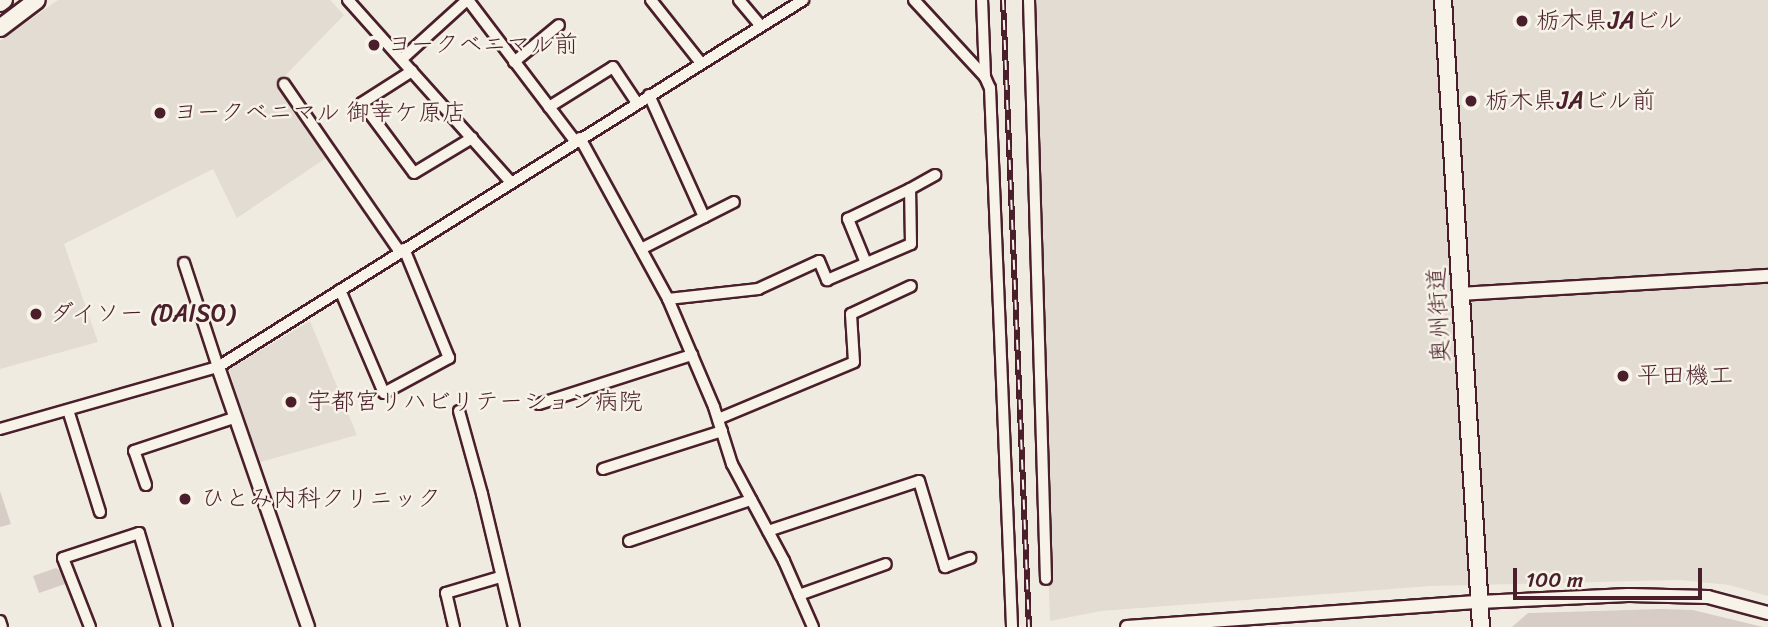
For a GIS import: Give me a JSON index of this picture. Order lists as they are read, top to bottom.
{
  "streets": {
    "highway": ["奥州街道"]
  },
  "places": [
    "栃木県JAビル",
    "ヨークベニマル前",
    "栃木県JAビル前",
    "ヨークベニマル 御幸ケ原店",
    "ダイソー (DAISO)",
    "平田機工",
    "宇都宮リハビリテーション病院",
    "ひとみ内科クリニック"
  ],
  "scale_bar": "100 m"
}
